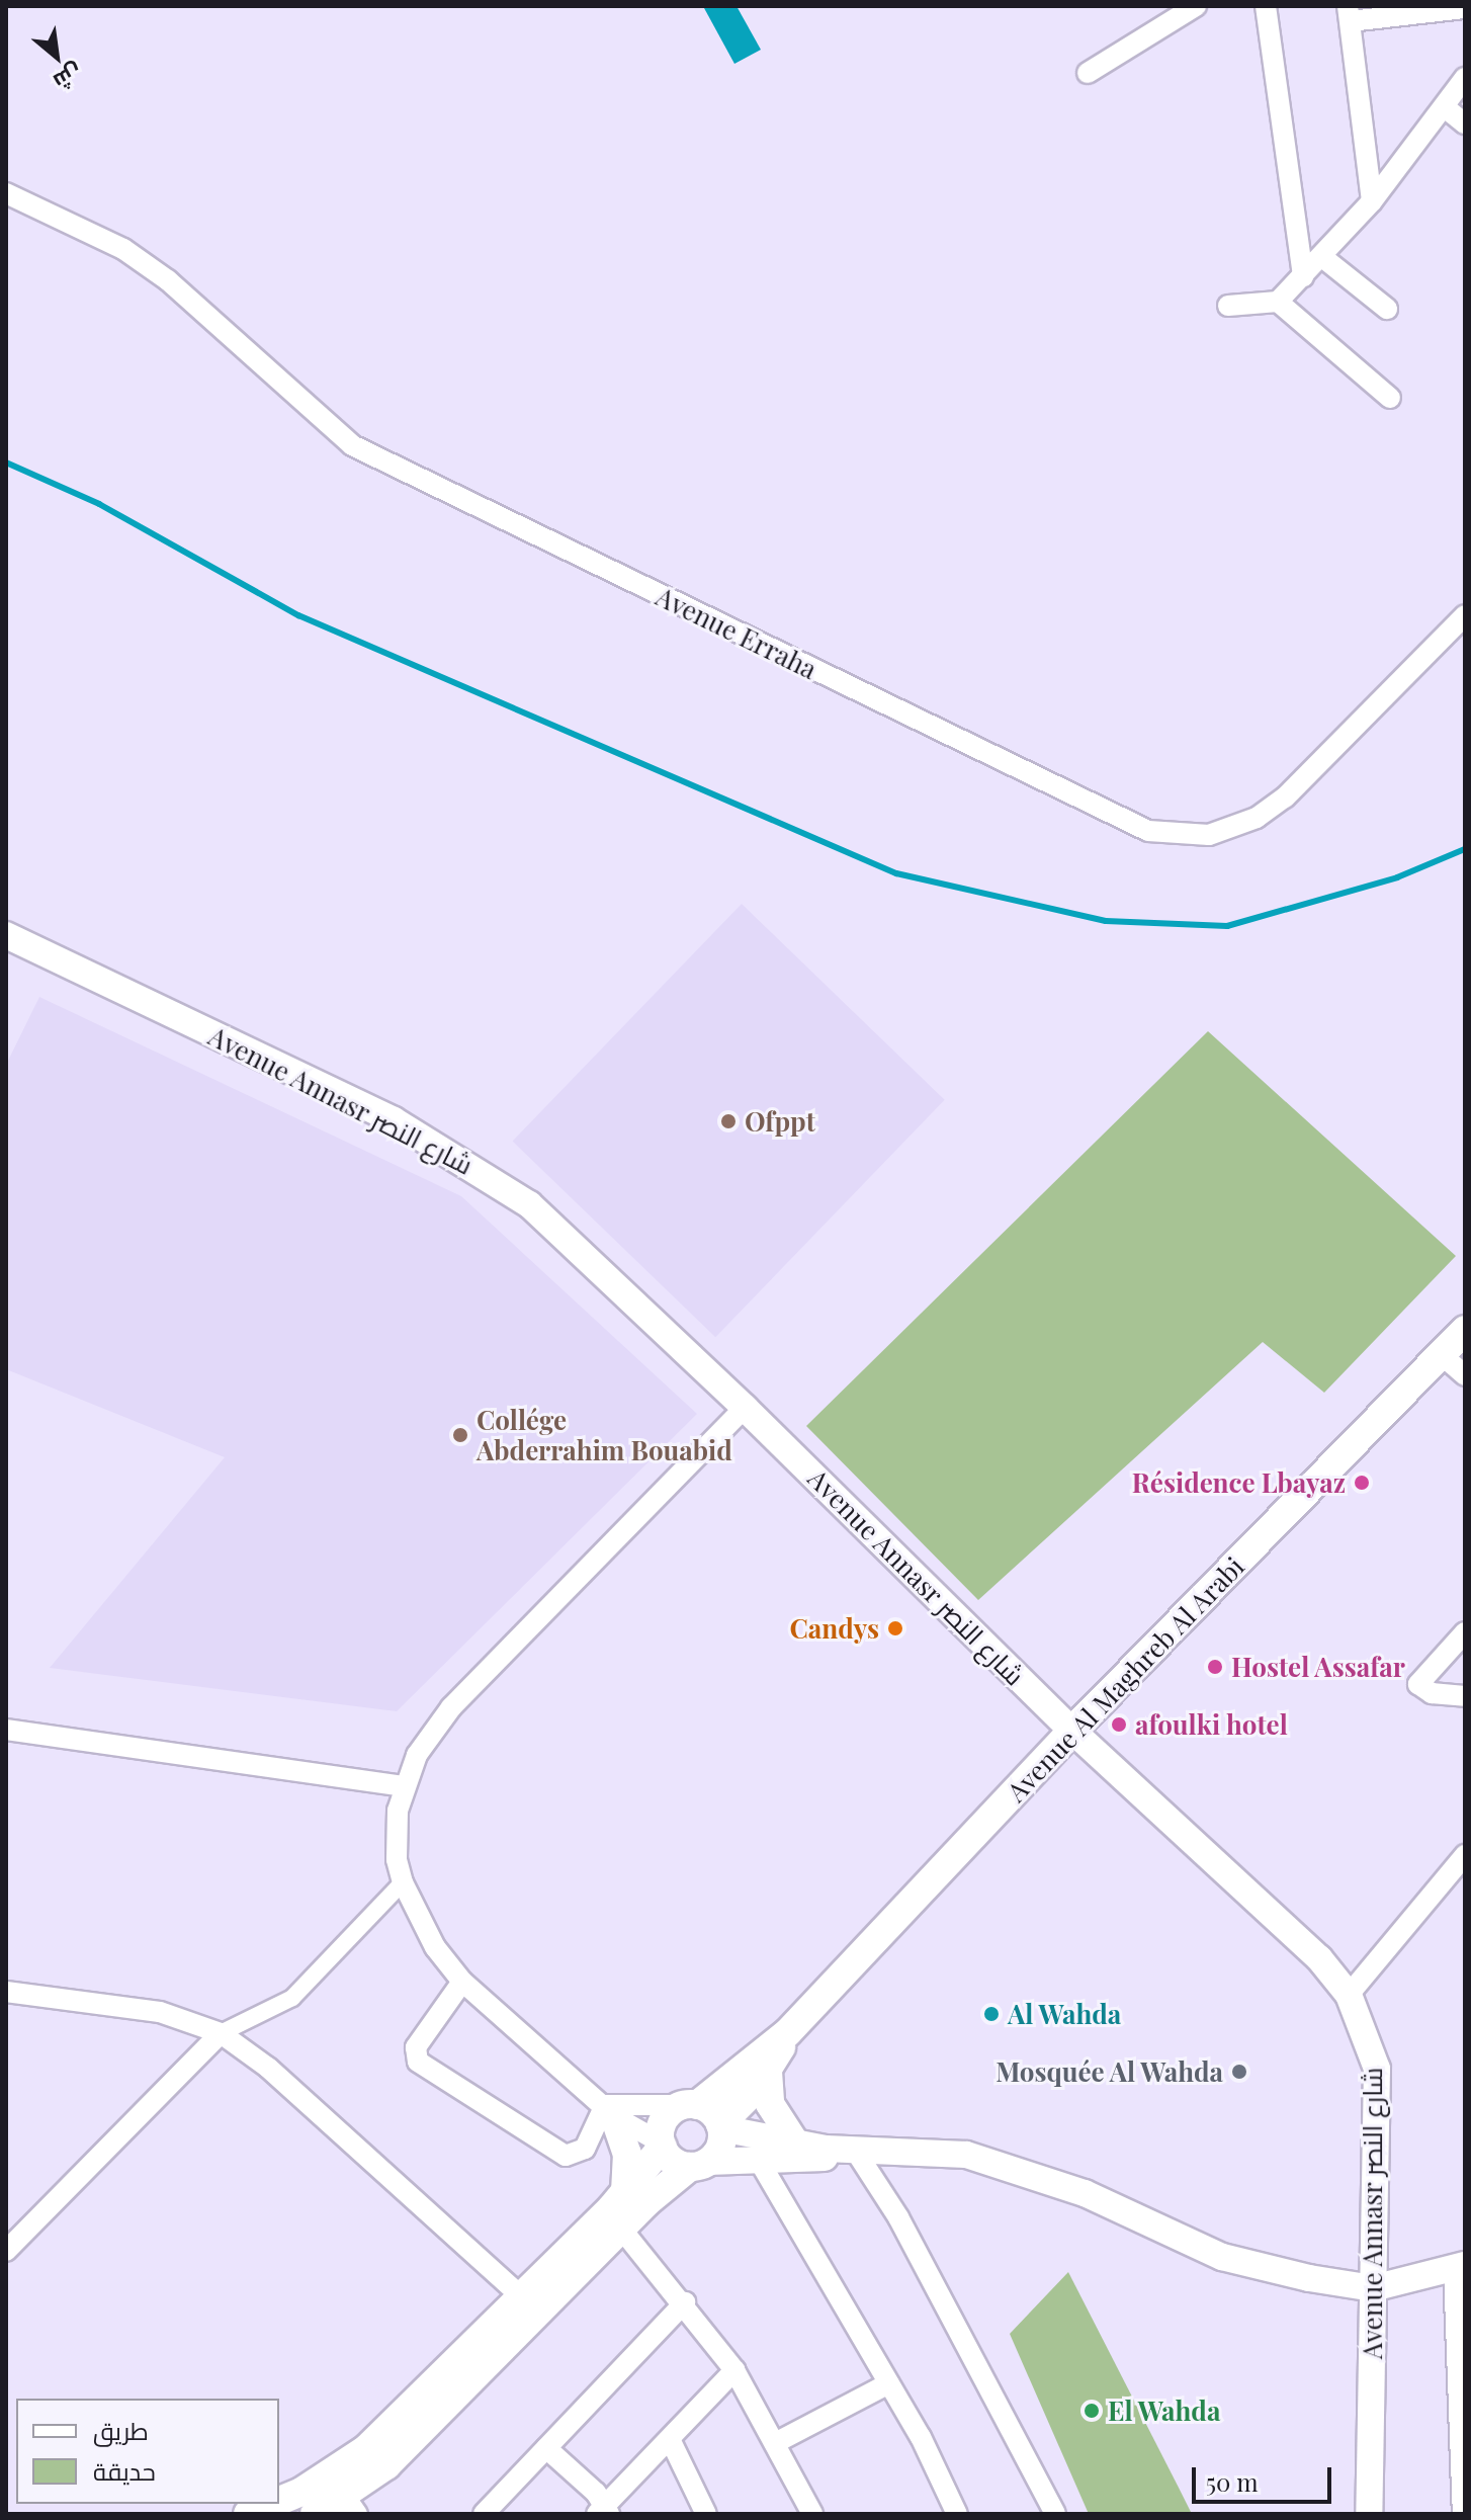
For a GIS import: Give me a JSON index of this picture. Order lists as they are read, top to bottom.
{
  "streets": {
    "main road": ["Avenue Al Maghreb Al Arabi"],
    "street": ["Avenue Erraha", "Avenue Annasr شارع النصر"]
  },
  "crossings": [
    ["Avenue Annasr شارع النصر", "Avenue Al Maghreb Al Arabi"]
  ],
  "places": [
    "Ofppt",
    "Collége Abderrahim Bouabid",
    "Résidence Lbayaz",
    "Candys",
    "Hostel Assafar",
    "afoulki hotel",
    "Al Wahda",
    "Mosquée Al Wahda",
    "El Wahda"
  ],
  "legend": ["طريق", "حديقة"],
  "scale_bar": "50 m",
  "north": "bottom right"
}
